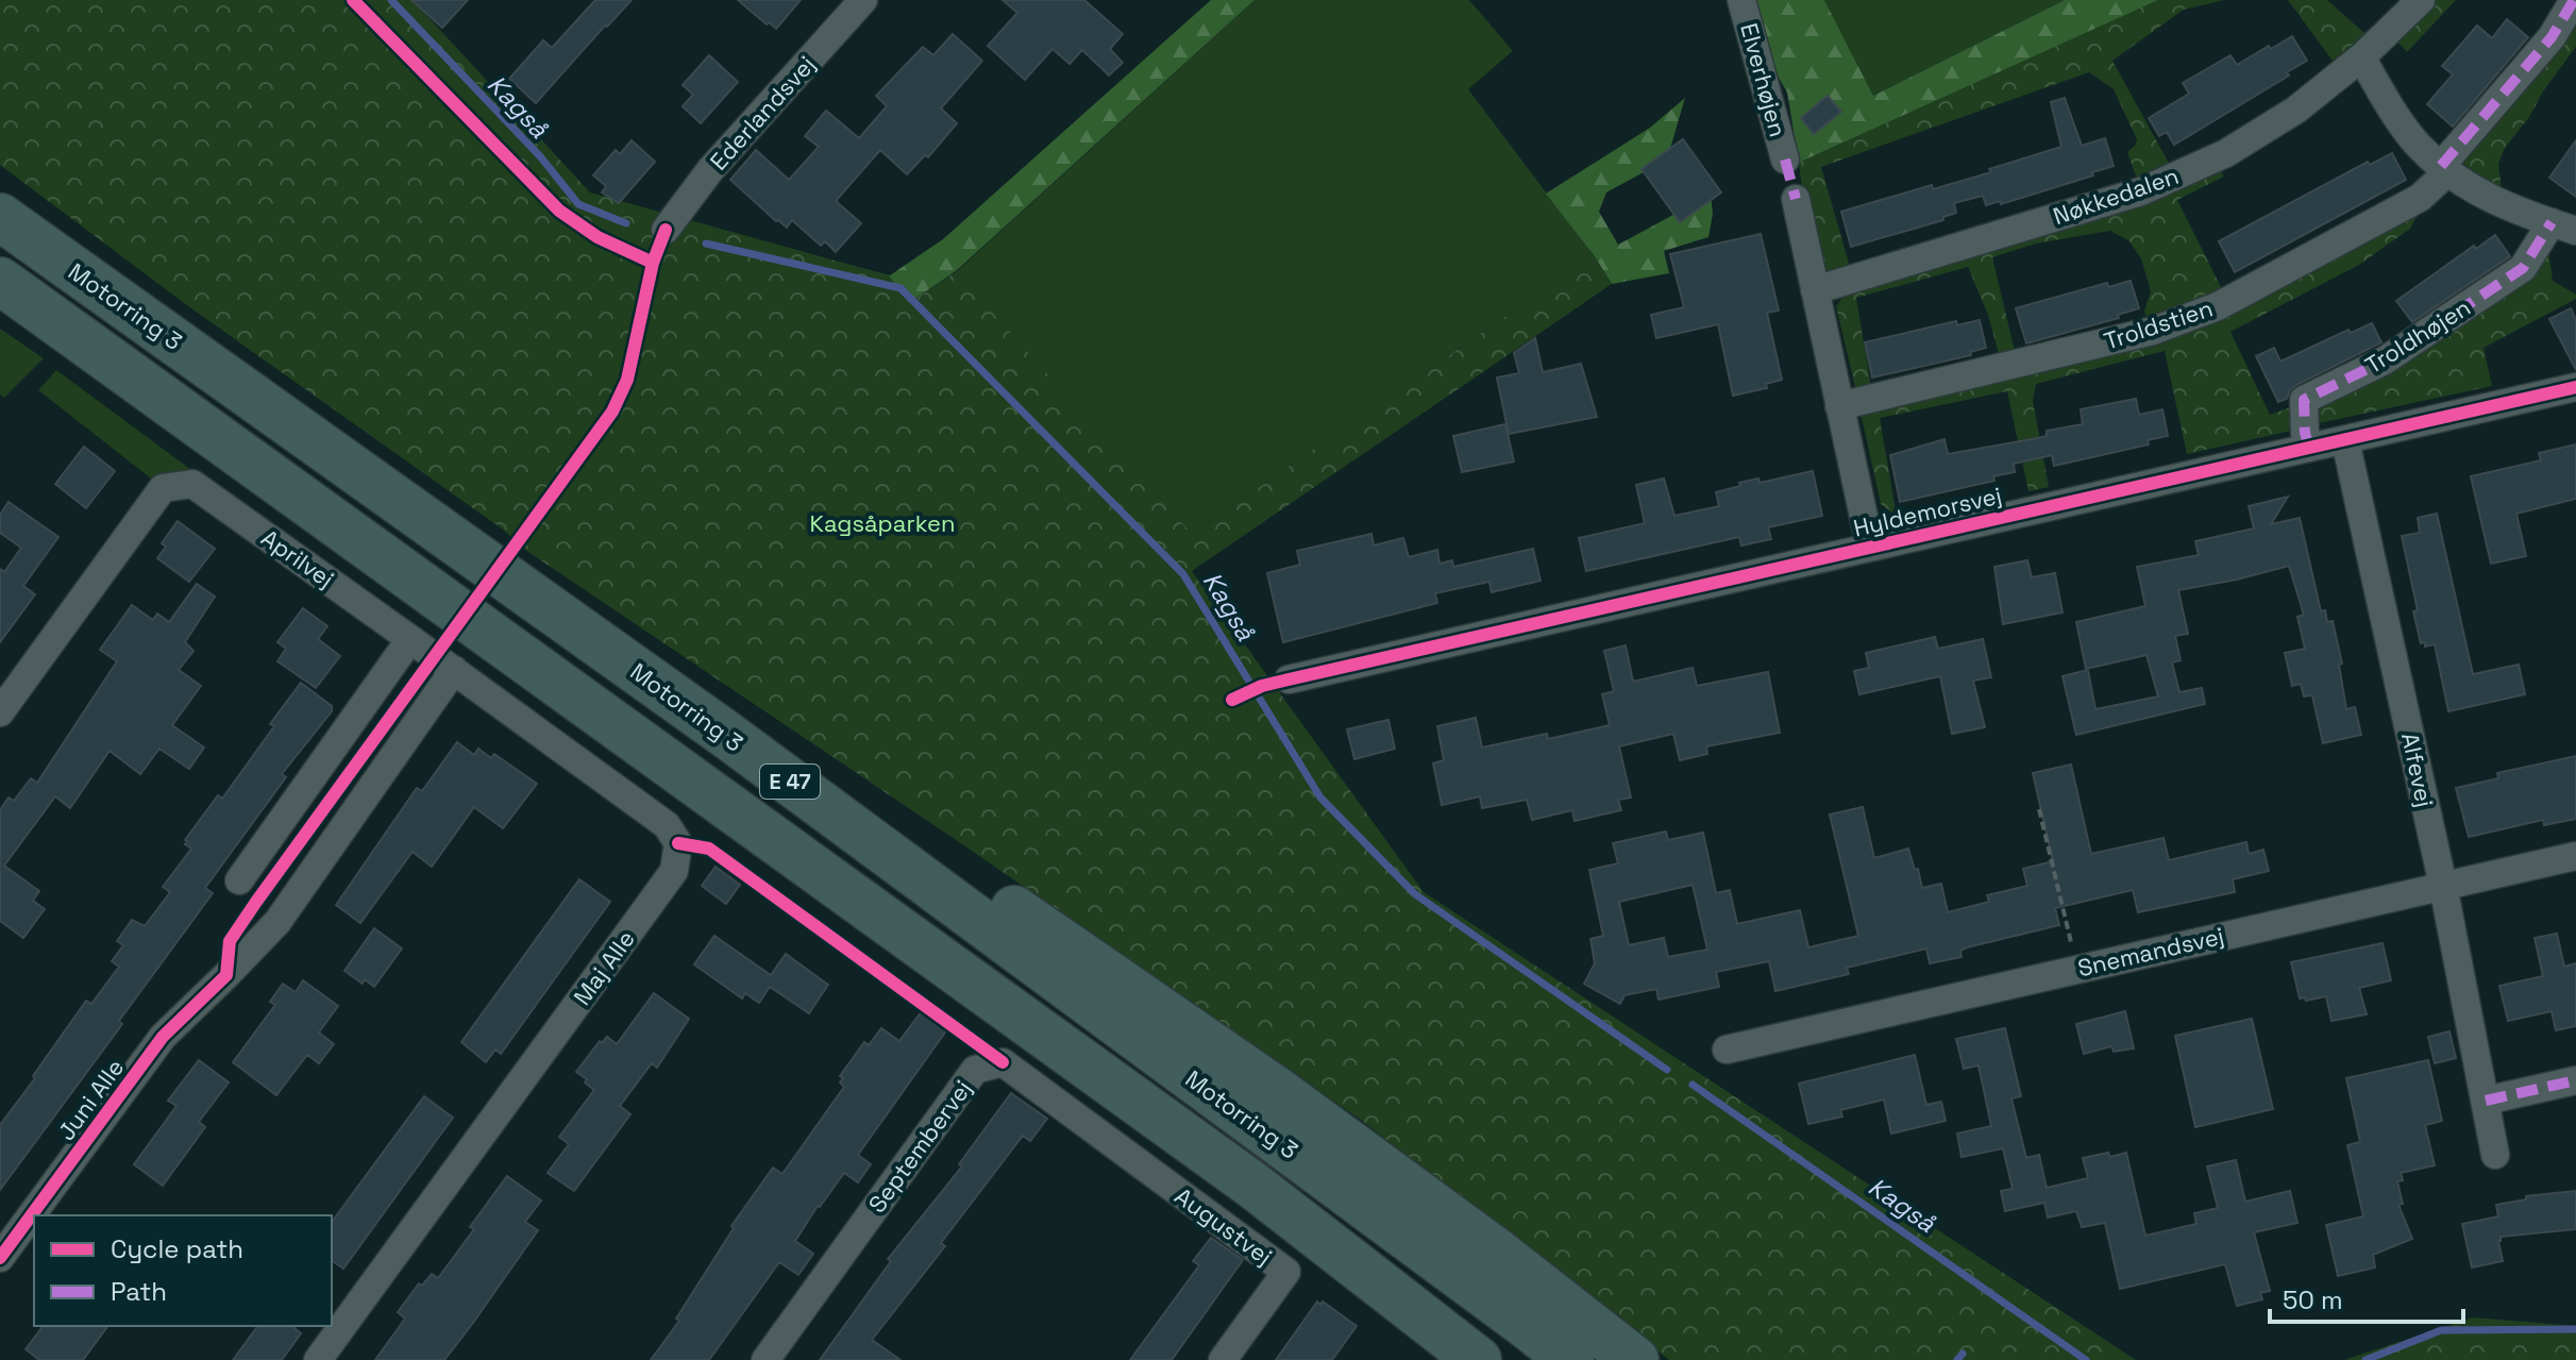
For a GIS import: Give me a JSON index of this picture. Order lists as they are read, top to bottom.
{
  "streets": {
    "highway": ["Motorring 3", "E 47"],
    "street": [
      "Elverhøjen",
      "Ederlandsvej",
      "Nøkkedalen",
      "Troldstien",
      "Troldhøjen",
      "Hyldemorsvej",
      "Aprilvej",
      "Alfevej",
      "Snemandsvej",
      "Maj Alle",
      "Juni Alle",
      "Septembervej",
      "Augustvej"
    ]
  },
  "crossings": [
    ["Nøkkedalen", "Troldhøjen"],
    ["Troldstien", "Troldhøjen"],
    ["Troldhøjen", "Hyldemorsvej"],
    ["Hyldemorsvej", "Alfevej"],
    ["Aprilvej", "Maj Alle"],
    ["Alfevej", "Snemandsvej"],
    ["Maj Alle", "Juni Alle"],
    ["Septembervej", "Augustvej"]
  ],
  "water": ["Kagså"],
  "parks": ["Kagsåparken"],
  "legend": ["Cycle path", "Path"],
  "scale_bar": "50 m"
}
